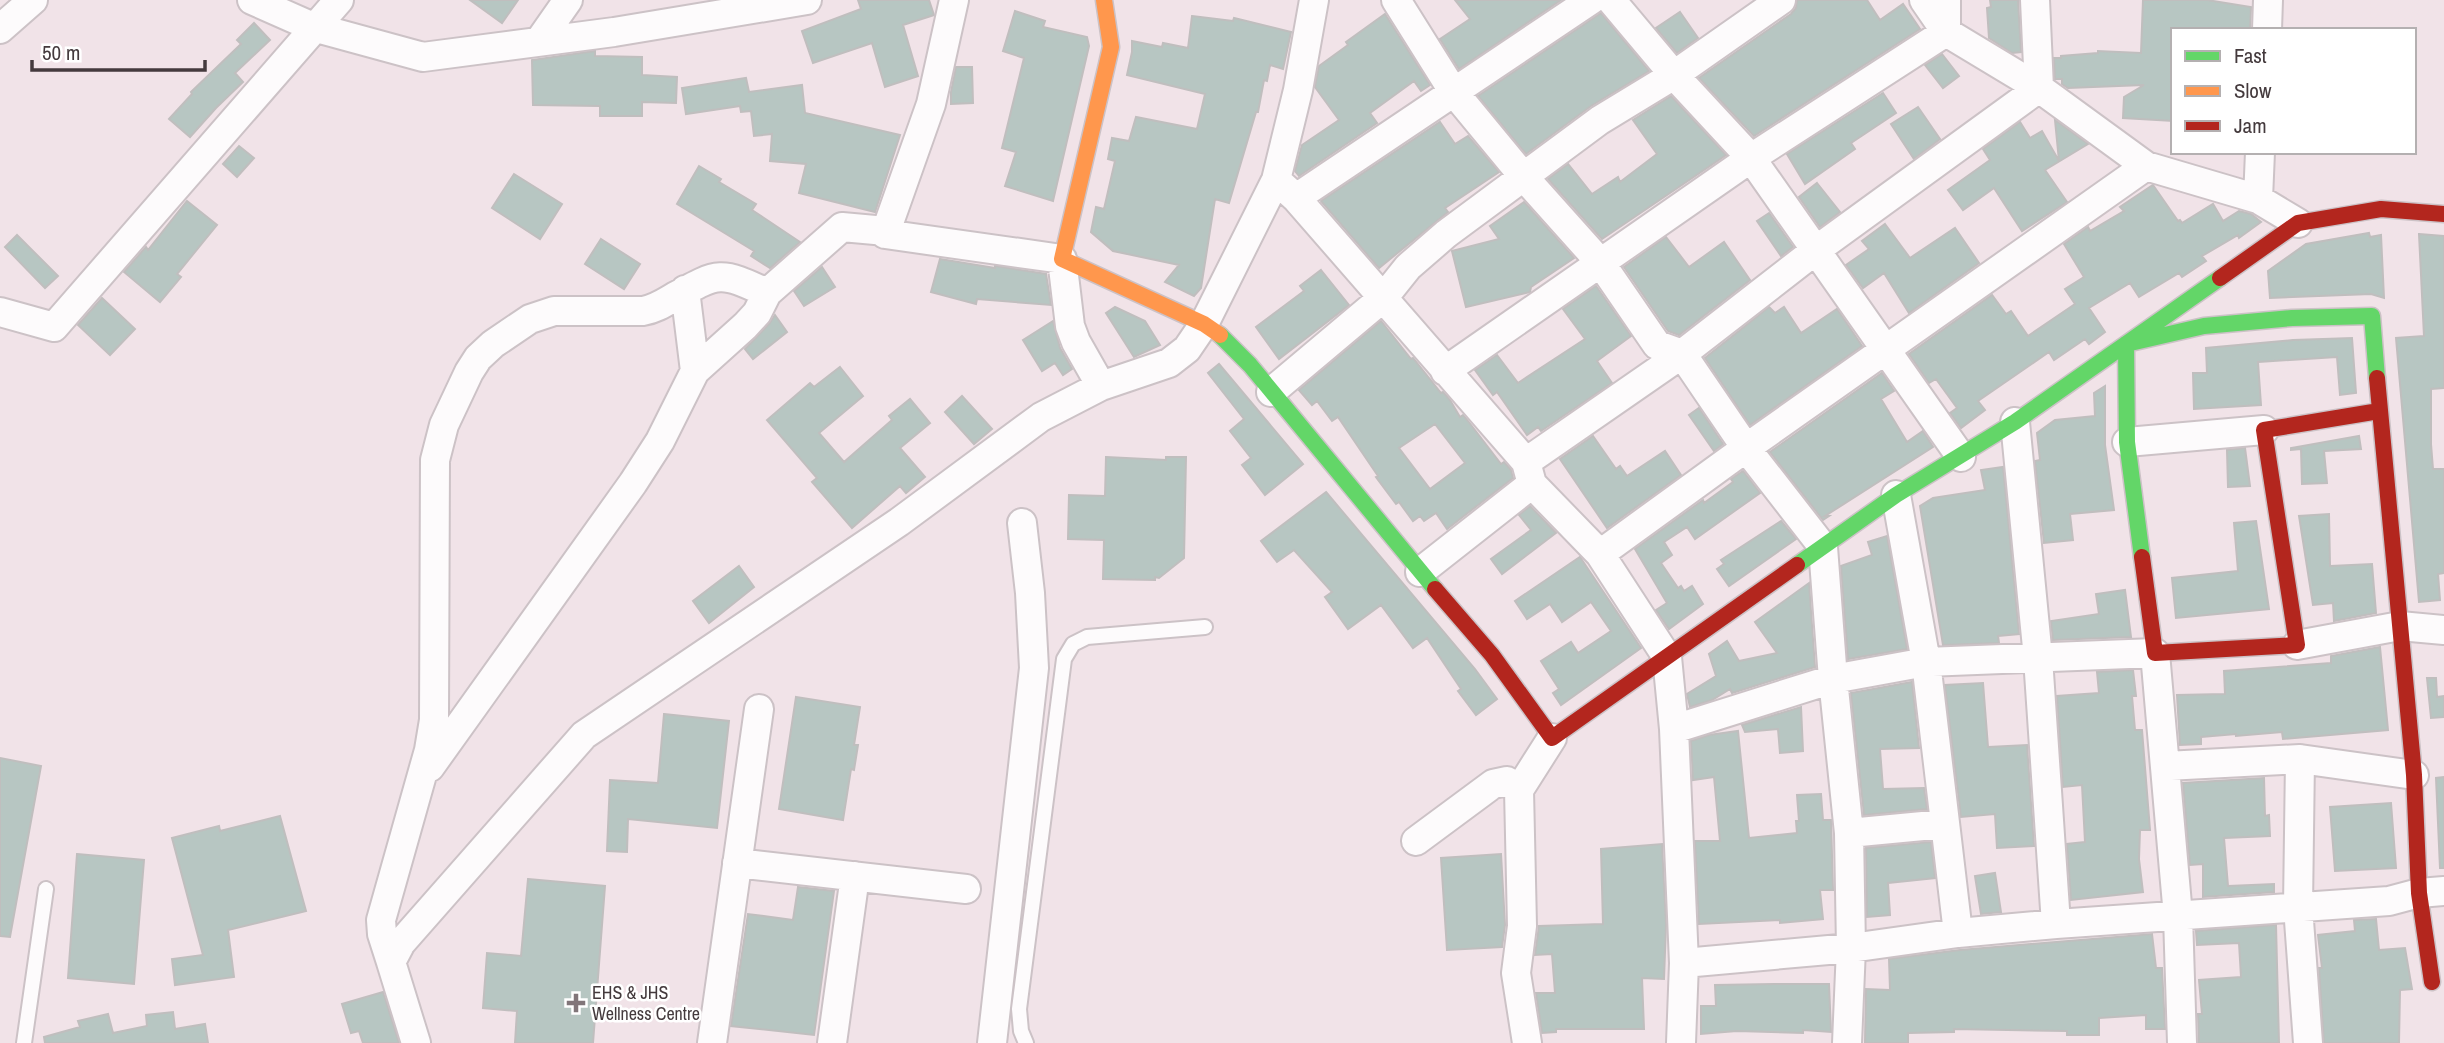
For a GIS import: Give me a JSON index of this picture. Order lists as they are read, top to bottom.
{
  "places": {
    "health": ["EHS & JHS Wellness Centre"]
  },
  "legend": ["Fast", "Slow", "Jam"],
  "scale_bar": "50 m"
}
